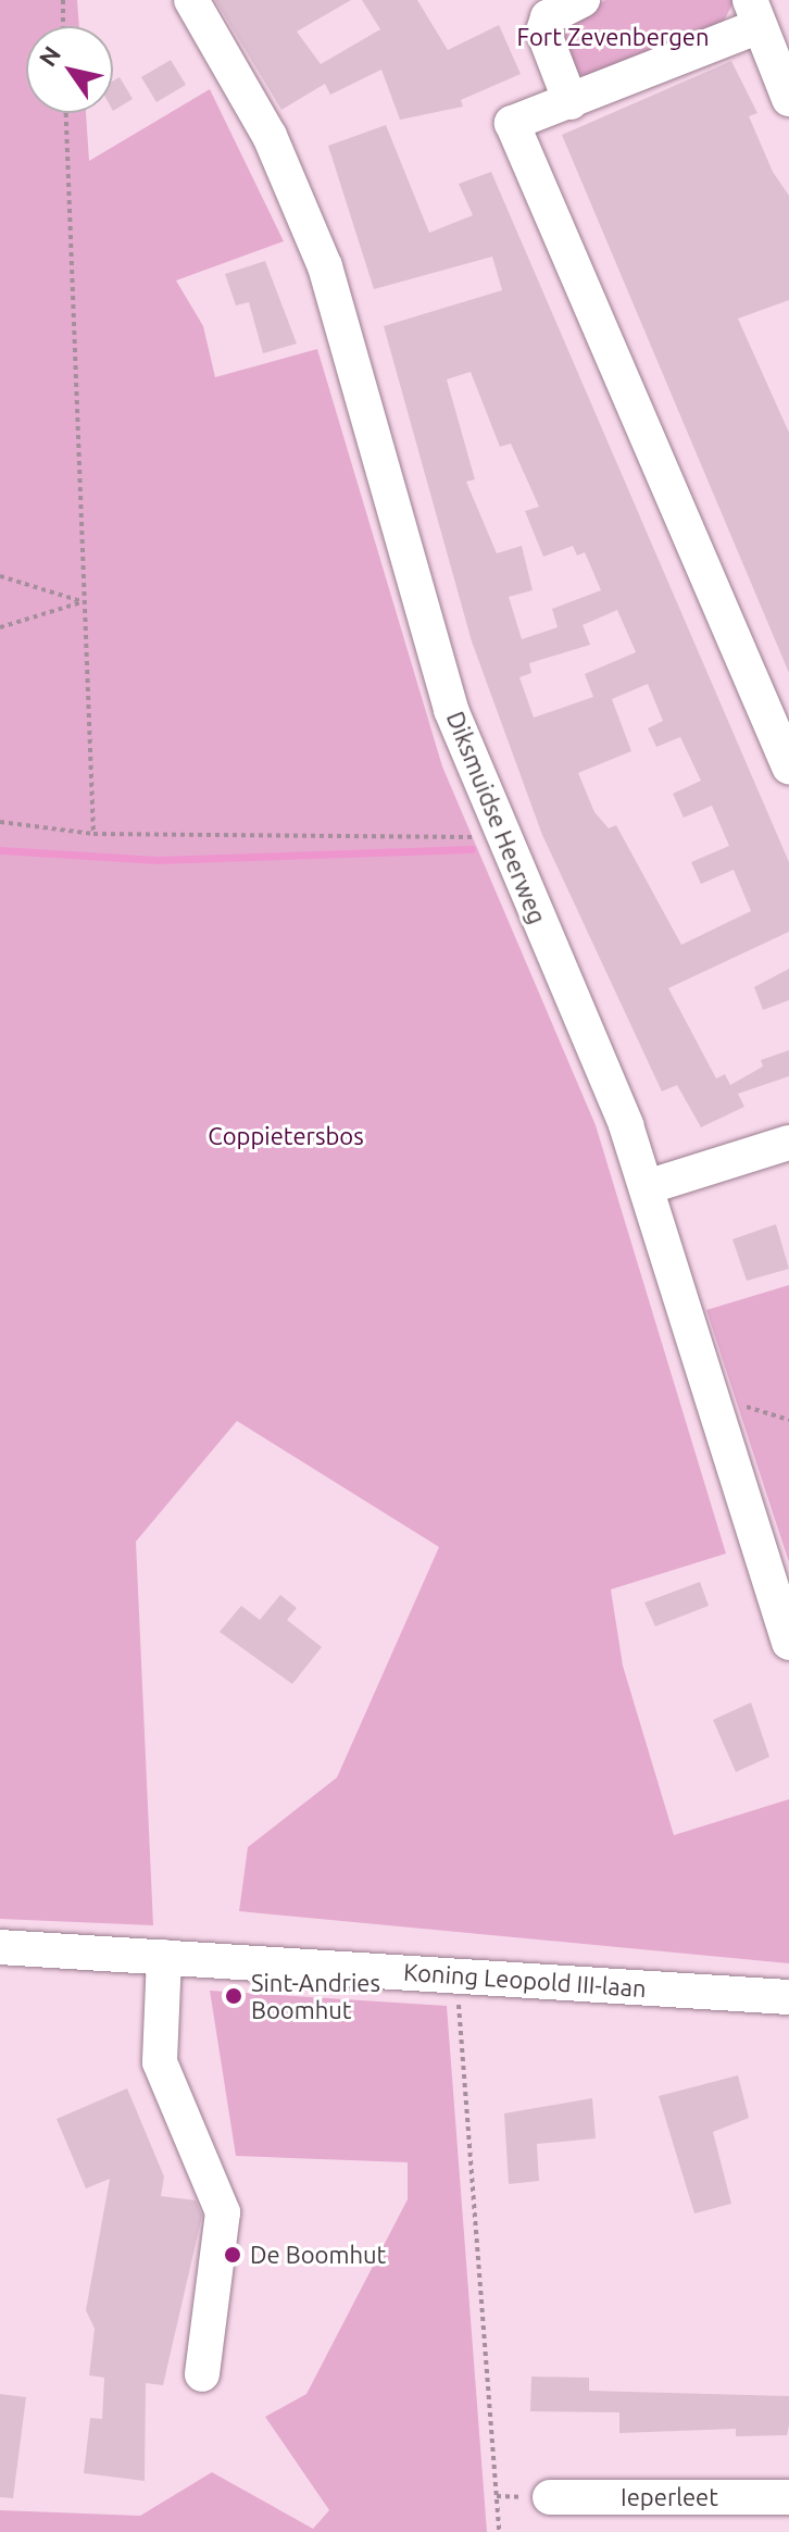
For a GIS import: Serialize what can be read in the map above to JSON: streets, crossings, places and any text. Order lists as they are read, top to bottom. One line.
{"streets":{"street":["Diksmuidse Heerweg","Koning Leopold III-laan","Ieperleet"]},"parks":["Fort Zevenbergen","Coppietersbos"],"places":["Sint-Andries Boomhut","De Boomhut"],"north":"top left"}
